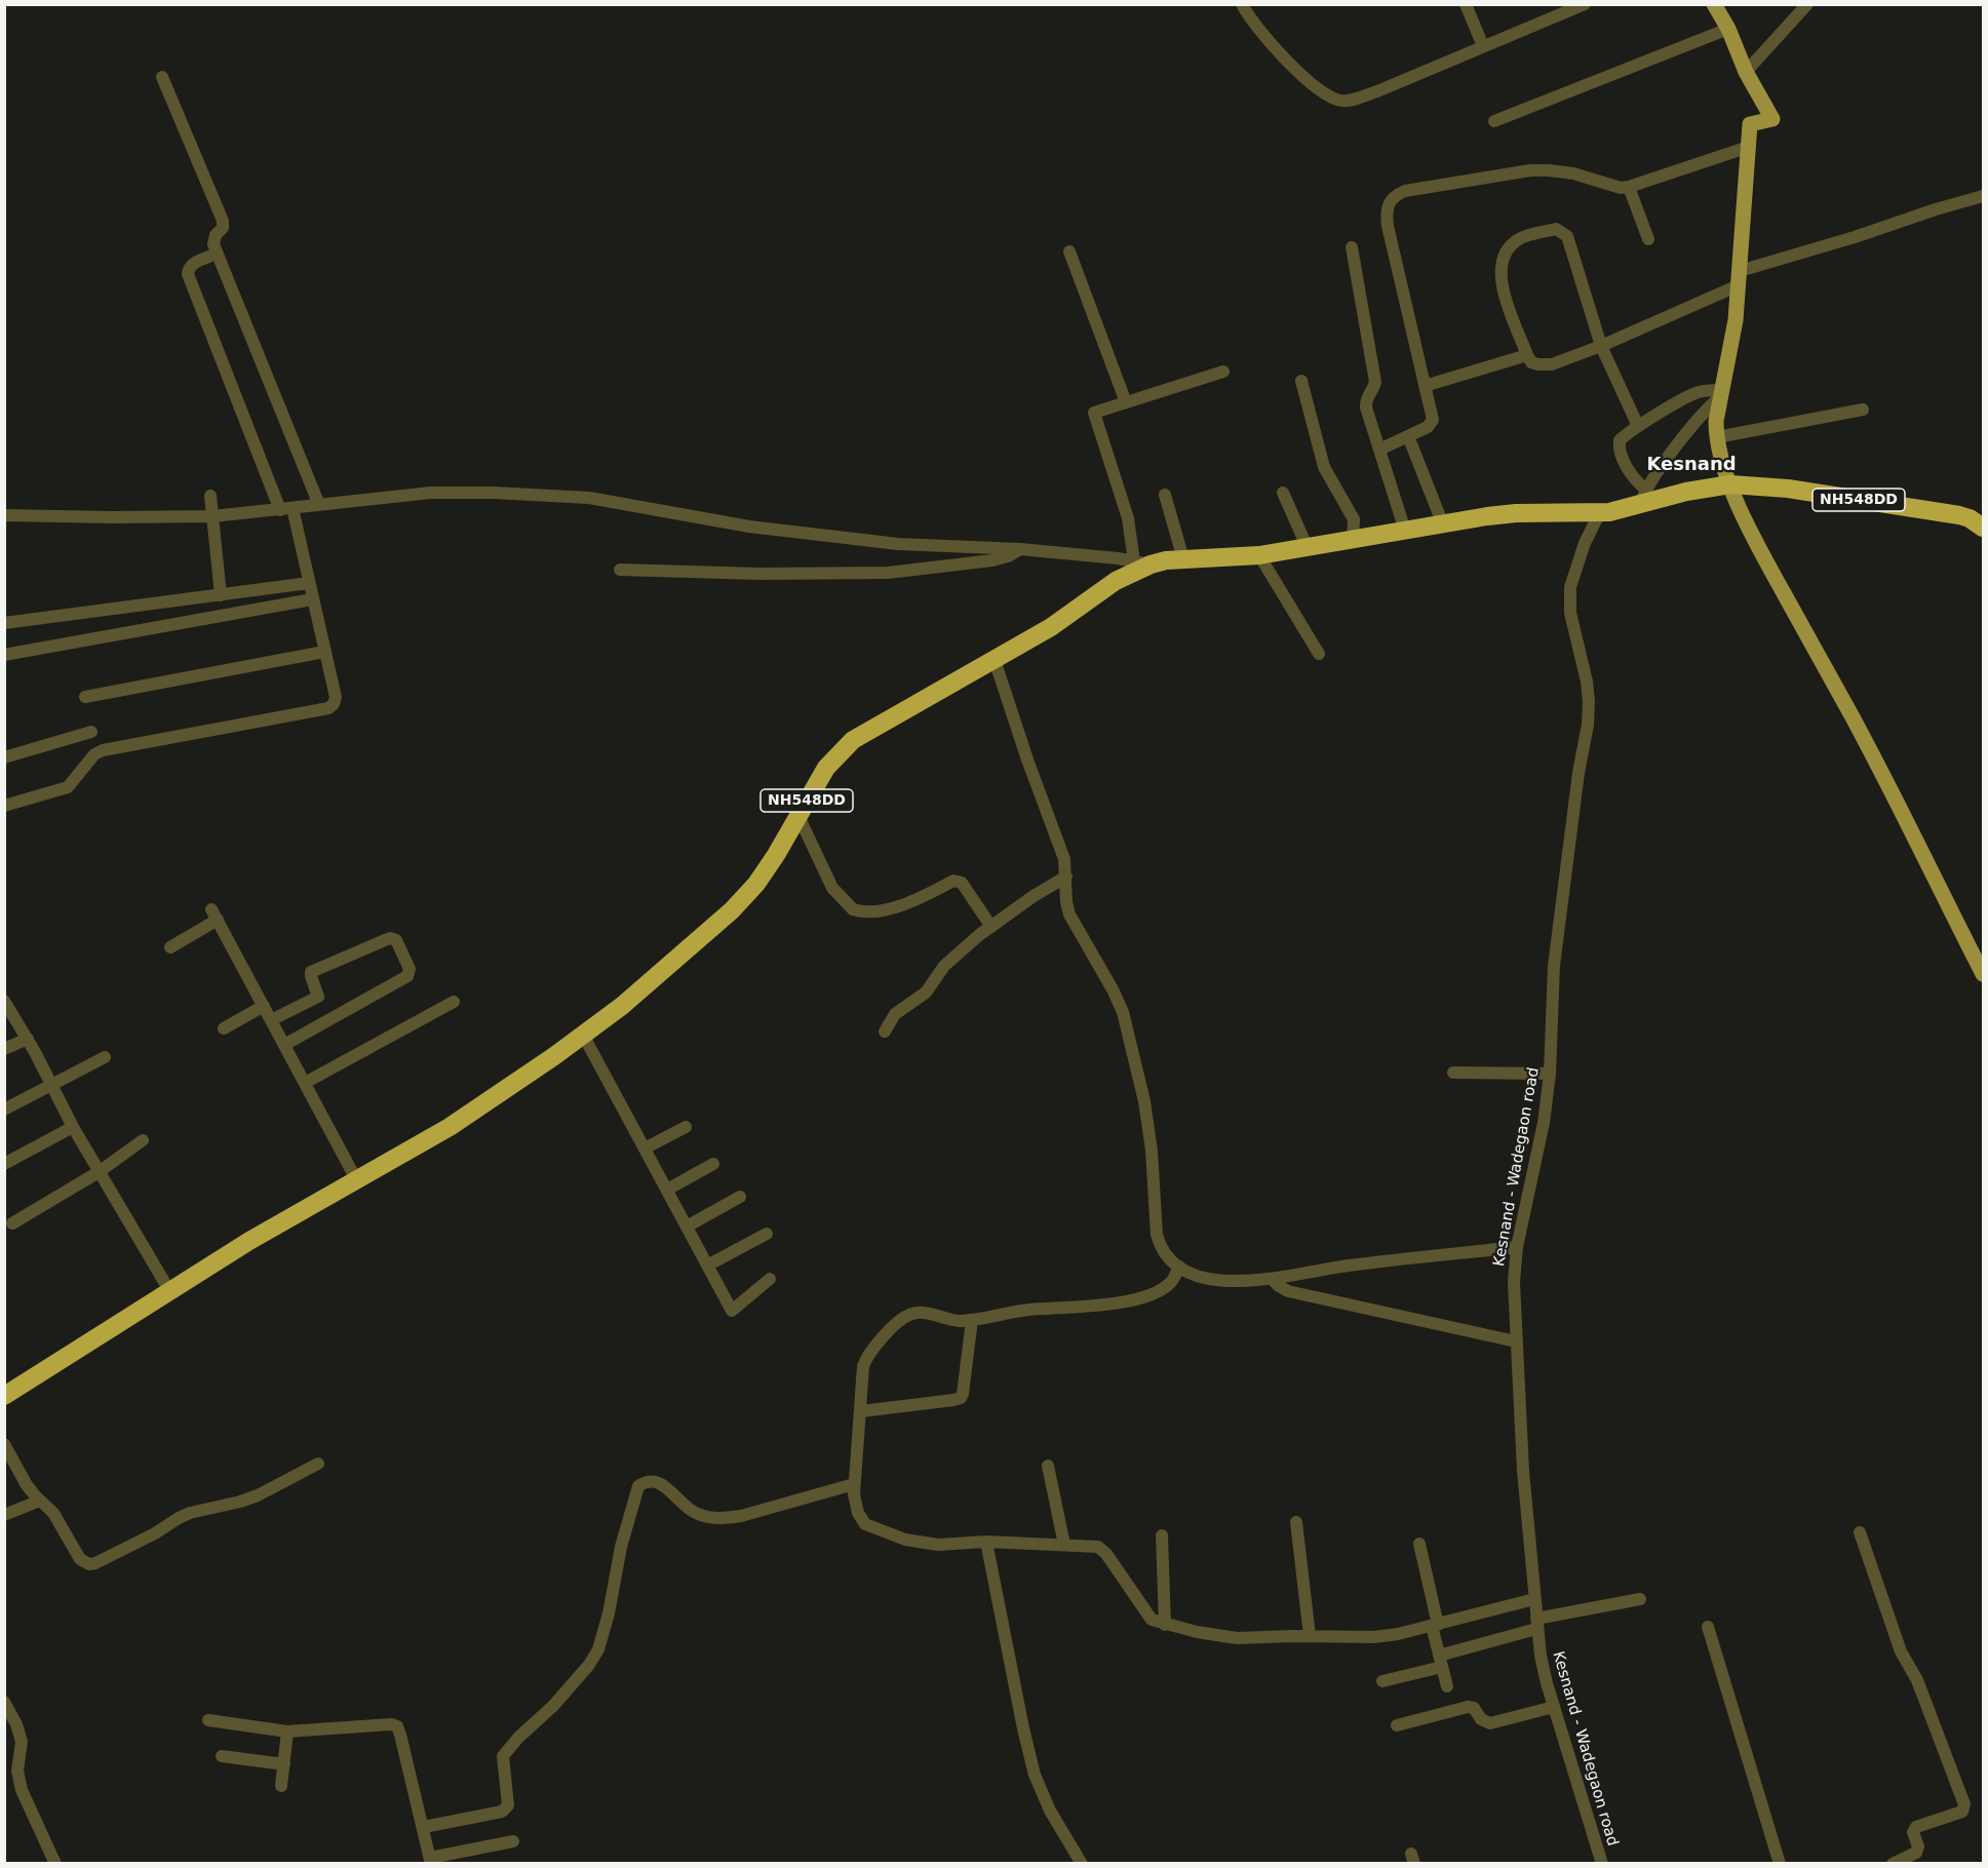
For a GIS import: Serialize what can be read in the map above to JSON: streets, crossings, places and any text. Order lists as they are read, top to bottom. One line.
{"streets":{"highway":["NH548DD"],"street":["Kesnand - Wadegaon road"]},"crossings":[["NH548DD","Kesnand - Wadegaon road"]],"districts":["Kesnand"]}
